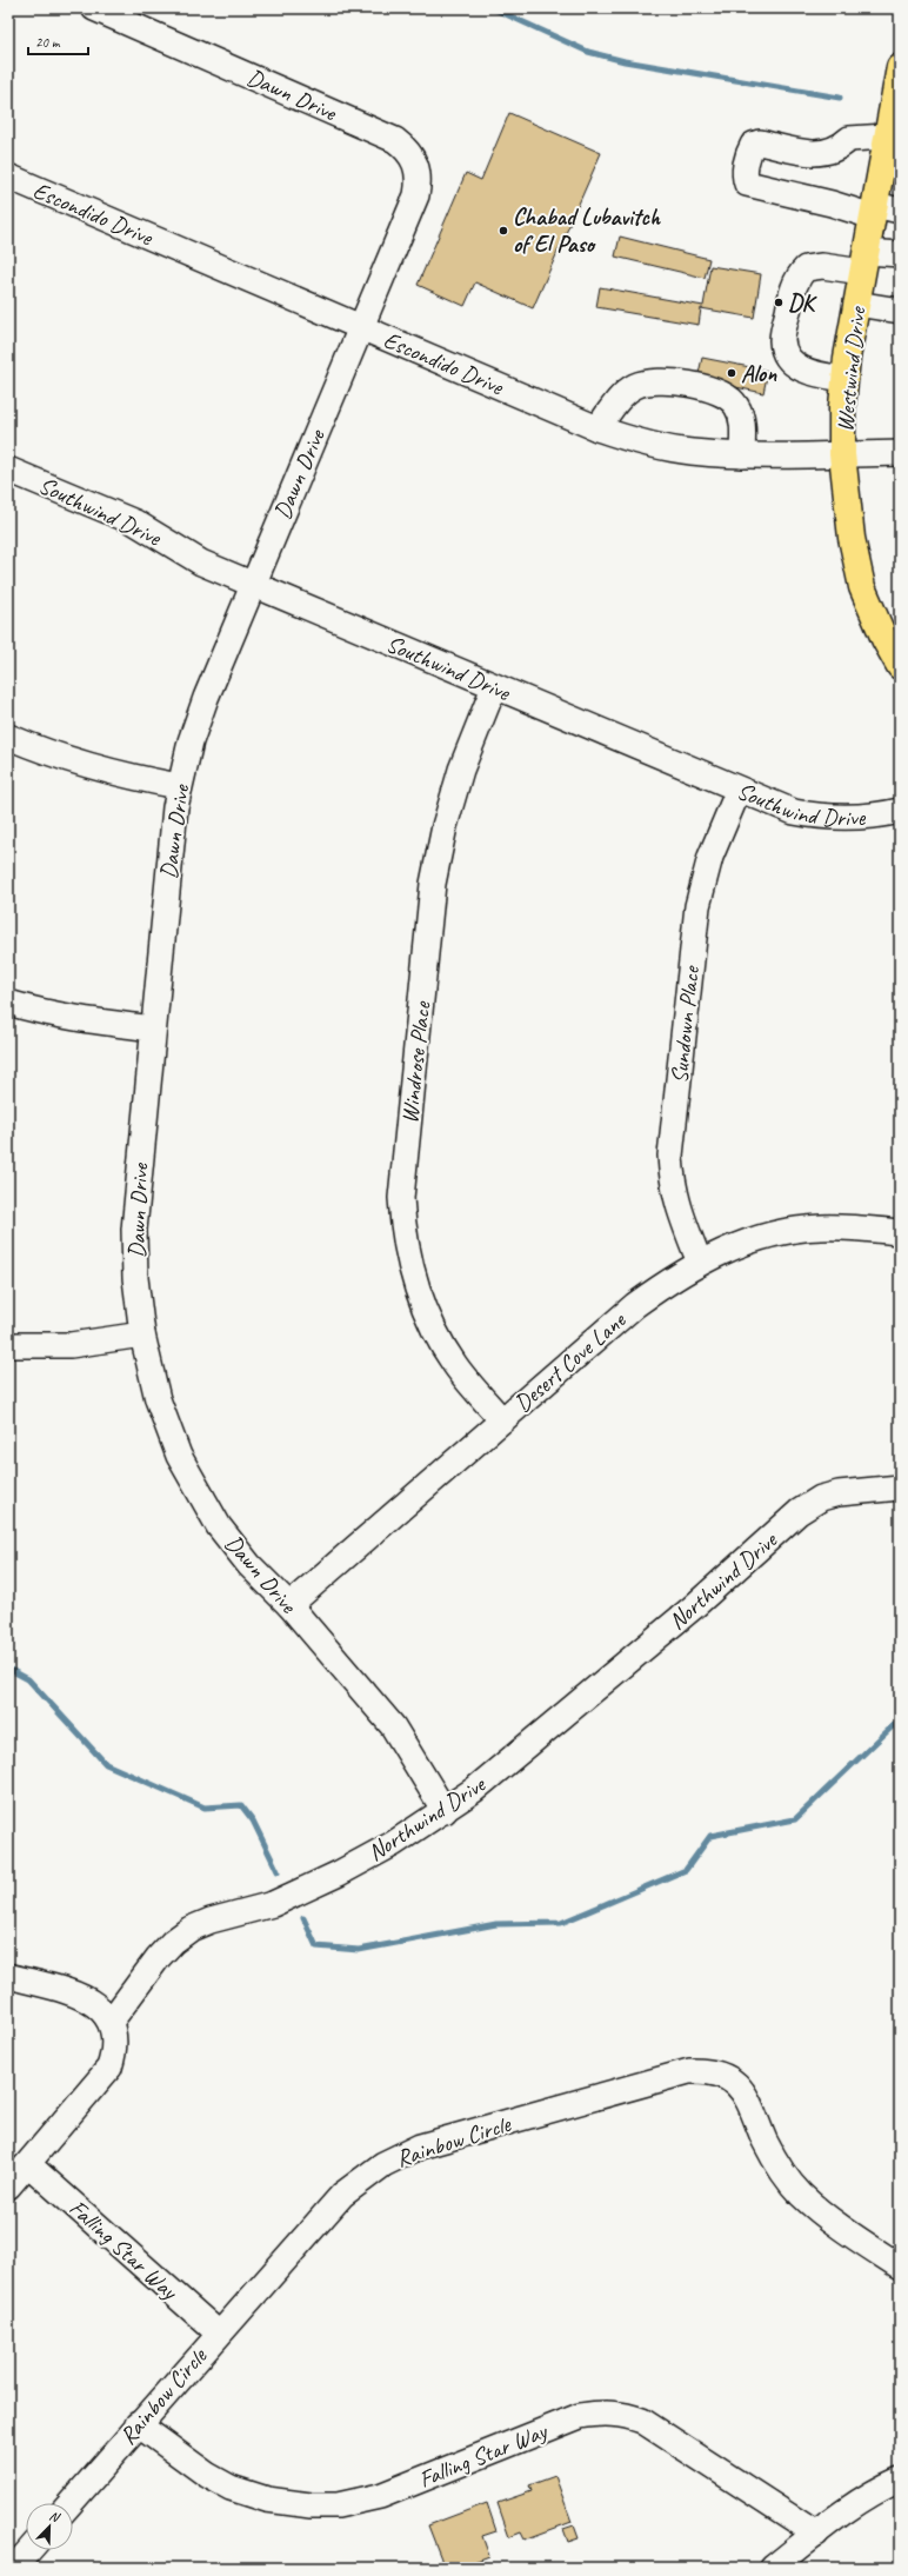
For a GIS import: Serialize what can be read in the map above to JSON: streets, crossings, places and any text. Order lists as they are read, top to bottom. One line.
{"streets":{"main road":["Westwind Drive"],"street":["Dawn Drive","Escondido Drive","Southwind Drive","Sundown Place","Windrose Place","Desert Cove Lane","Northwind Drive","Rainbow Circle","Falling Star Way"]},"crossings":[["Dawn Drive","Escondido Drive"],["Dawn Drive","Southwind Drive"],["Dawn Drive","Desert Cove Lane"],["Dawn Drive","Northwind Drive"],["Escondido Drive","Westwind Drive"],["Southwind Drive","Sundown Place"],["Southwind Drive","Windrose Place"],["Sundown Place","Desert Cove Lane"],["Windrose Place","Desert Cove Lane"],["Rainbow Circle","Falling Star Way"]],"places":["Chabad Lubavitch of El Paso","DK","Alon"],"scale_bar":"20 m","north":"top right"}
